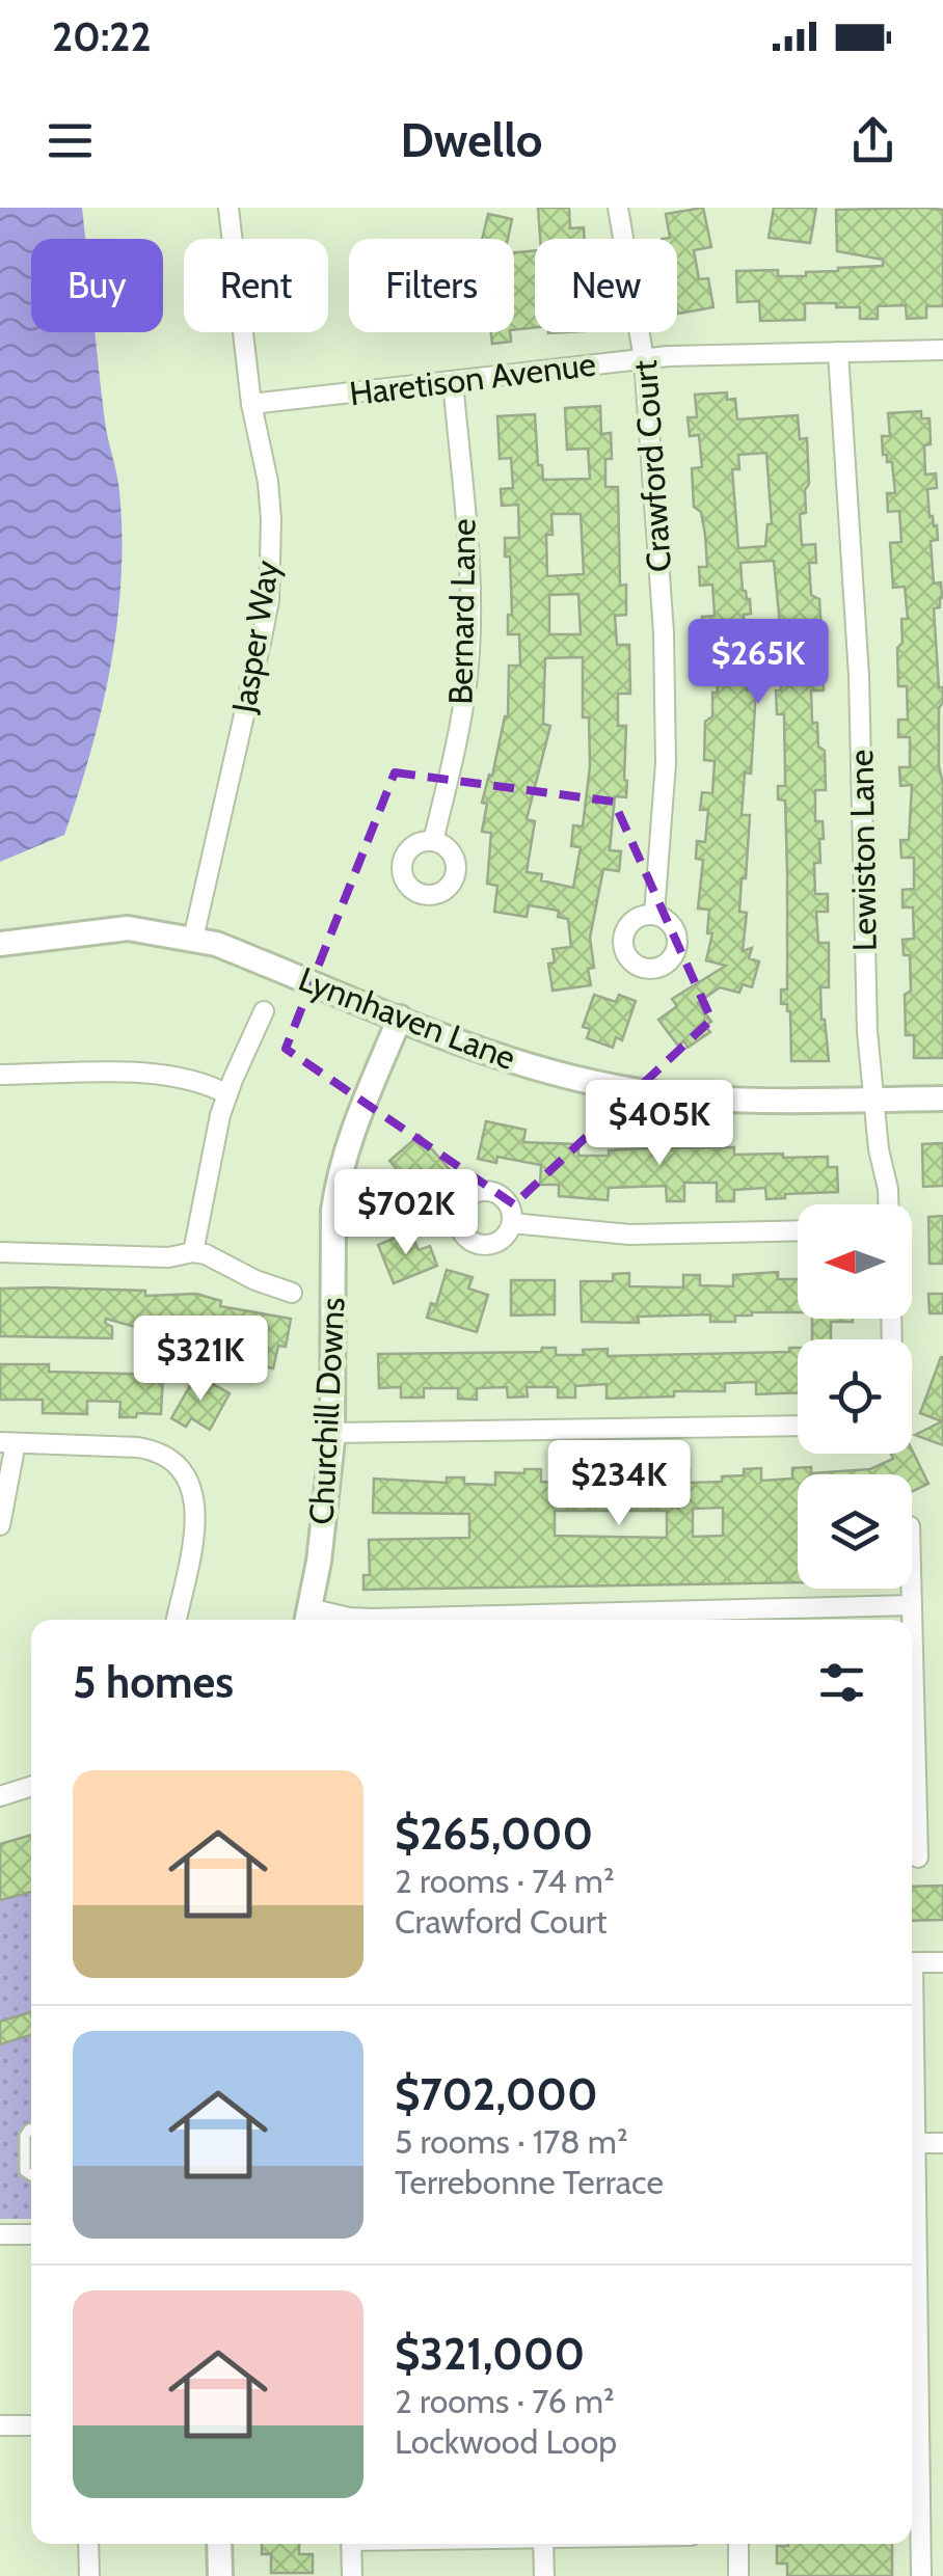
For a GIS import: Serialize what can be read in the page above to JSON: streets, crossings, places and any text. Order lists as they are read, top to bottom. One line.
{"streets":{"street":["Haretison Avenue","Crawford Court","Bernard Lane","Jasper Way","Lewiston Lane","Lynnhaven Lane","Churchill Downs"]},"crossings":[["Haretison Avenue","Crawford Court"],["Haretison Avenue","Bernard Lane"],["Haretison Avenue","Jasper Way"],["Haretison Avenue","Lewiston Lane"],["Jasper Way","Lynnhaven Lane"],["Lewiston Lane","Lynnhaven Lane"],["Lynnhaven Lane","Churchill Downs"]],"north":"left","page":{"status":"20:22","header":"Dwello","chip":["Buy","Rent","Filters","New"],"price":["$265K","$405K","$702K","$321K","$234K"],"heading":"5 homes","list":[{"name":"$265,000","note":"2 rooms · 74 m² · Crawford Court"},{"name":"$702,000","note":"5 rooms · 178 m² · Terrebonne Terrace"},{"name":"$321,000","note":"2 rooms · 76 m² · Lockwood Loop"}]}}
